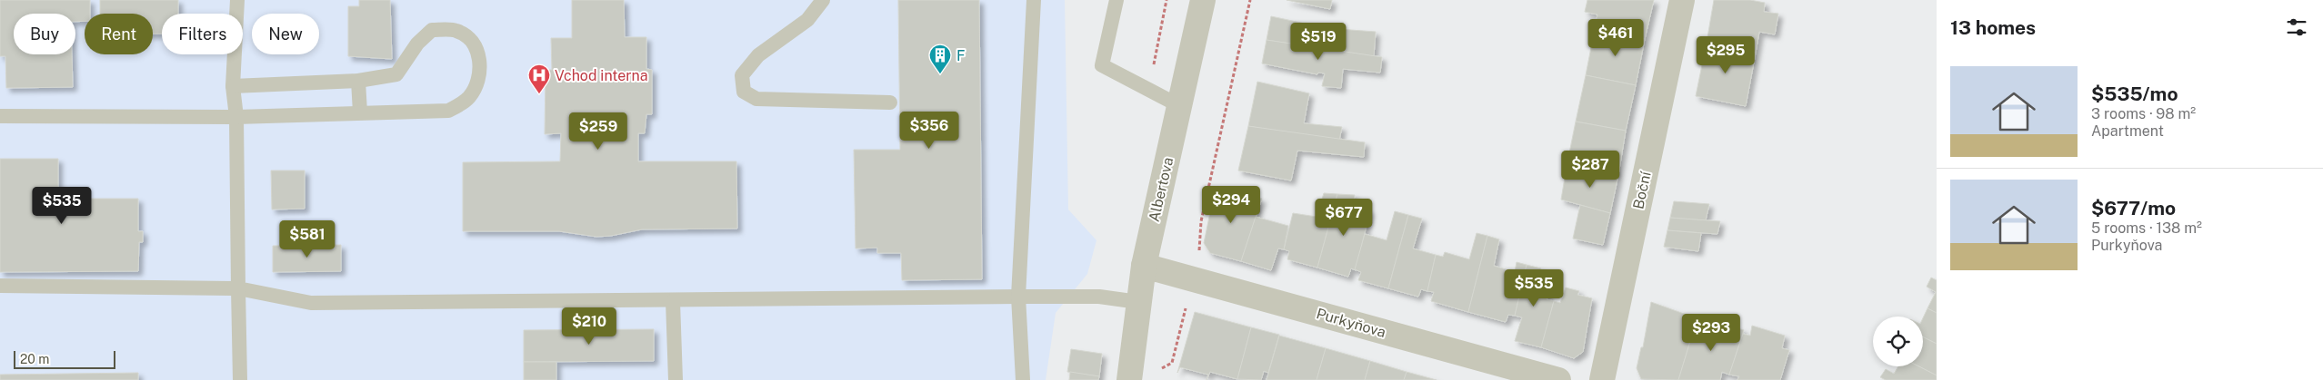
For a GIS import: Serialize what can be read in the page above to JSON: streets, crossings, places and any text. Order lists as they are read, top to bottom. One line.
{"streets":{"street":["Albertova","Boční","Purkyňova"]},"crossings":[["Albertova","Purkyňova"]],"places":{"building":["F"],"hospital":["Vchod interna"]},"scale_bar":"20 m","page":{"heading":"13 homes","chip":["Buy","Rent","Filters","New"],"price":["$461","$519","$295","$356","$259","$287","$294","$535","$677","$581","$535","$210","$293"],"list":[{"name":"$535/mo","note":"3 rooms · 98 m² · Apartment"},{"name":"$677/mo","note":"5 rooms · 138 m² · Purkyňova"}],"scale":"20 m"}}
